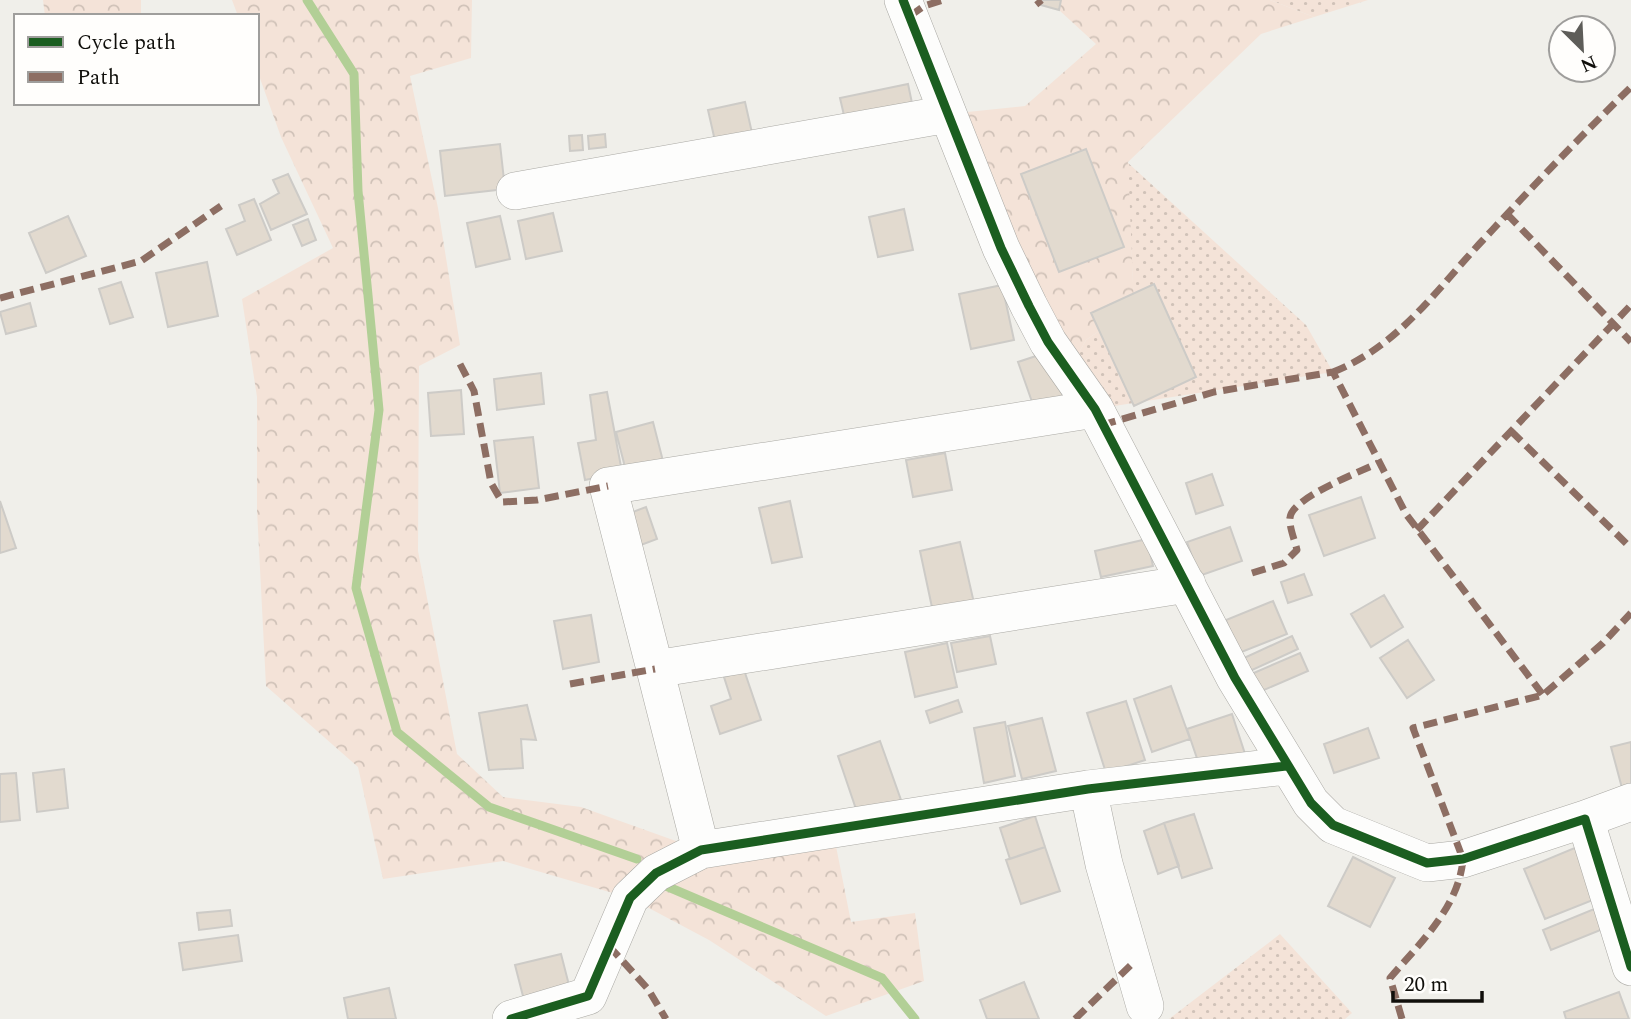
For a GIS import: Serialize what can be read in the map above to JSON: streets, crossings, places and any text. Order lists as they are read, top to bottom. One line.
{"legend":["Cycle path","Path"],"scale_bar":"20 m","north":"bottom right"}
